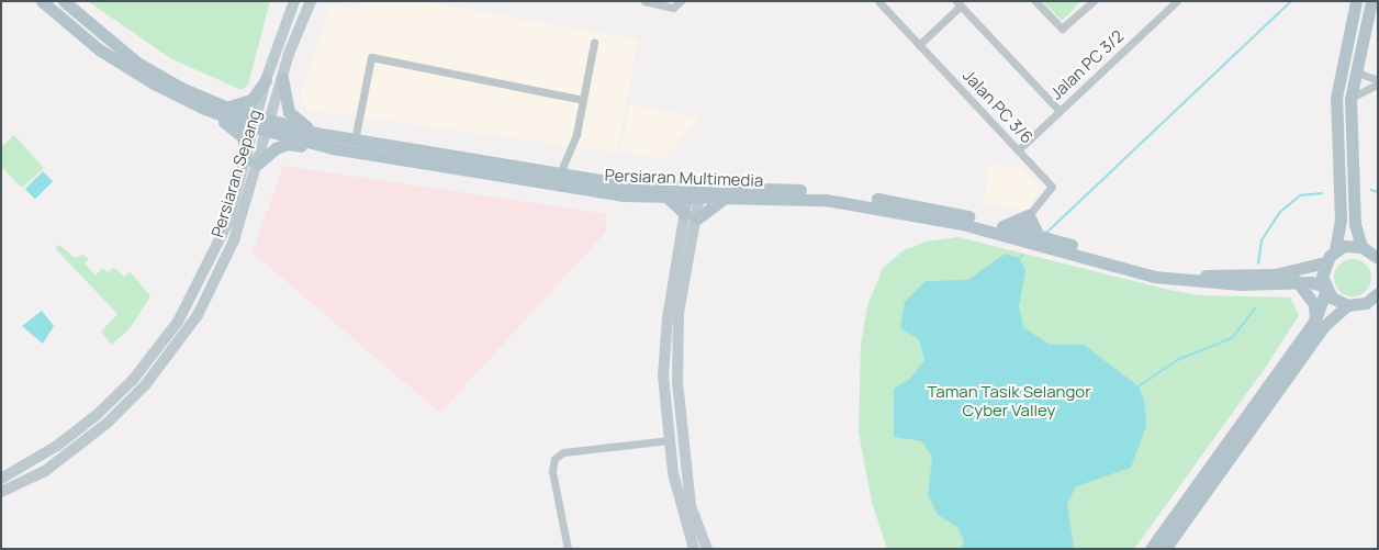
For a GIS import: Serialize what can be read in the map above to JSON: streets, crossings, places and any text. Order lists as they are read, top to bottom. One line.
{"streets":{"main road":["Persiaran Multimedia"],"street":["Jalan PC 3/2","Jalan PC 3/6","Persiaran Sepang"]},"crossings":[["Jalan PC 3/2","Jalan PC 3/6"],["Jalan PC 3/6","Persiaran Multimedia"],["Persiaran Sepang","Persiaran Multimedia"]],"parks":["Taman Tasik Selangor Cyber Valley"]}
